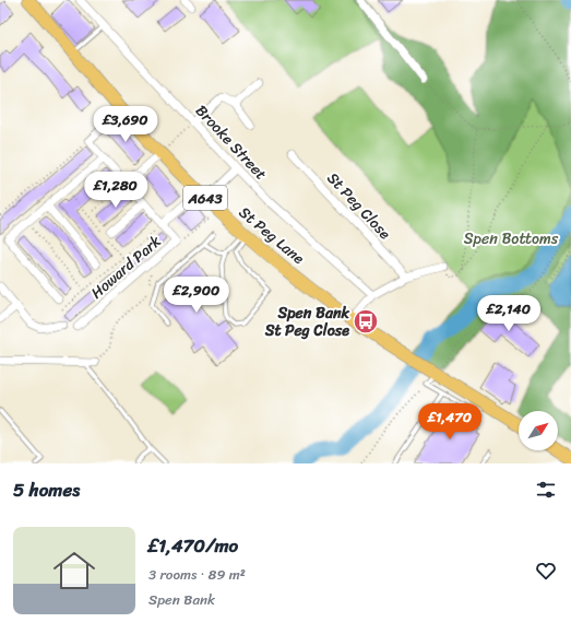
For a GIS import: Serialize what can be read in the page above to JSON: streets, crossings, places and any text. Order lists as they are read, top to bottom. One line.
{"streets":{"main road":["A643","St Peg Lane"],"street":["Brooke Street","St Peg Close","Howard Park"]},"crossings":[["Brooke Street","Howard Park"],["A643","St Peg Lane"],["St Peg Lane","Howard Park"]],"parks":["Spen Bottoms"],"places":{"bus stop":["Spen Bank St Peg Close"]},"north":"top right","page":{"price":["£3,690","£1,280","£2,900","£2,140","£1,470"],"heading":"5 homes","list":[{"name":"£1,470/mo","note":"3 rooms · 89 m² · Spen Bank"}]}}
